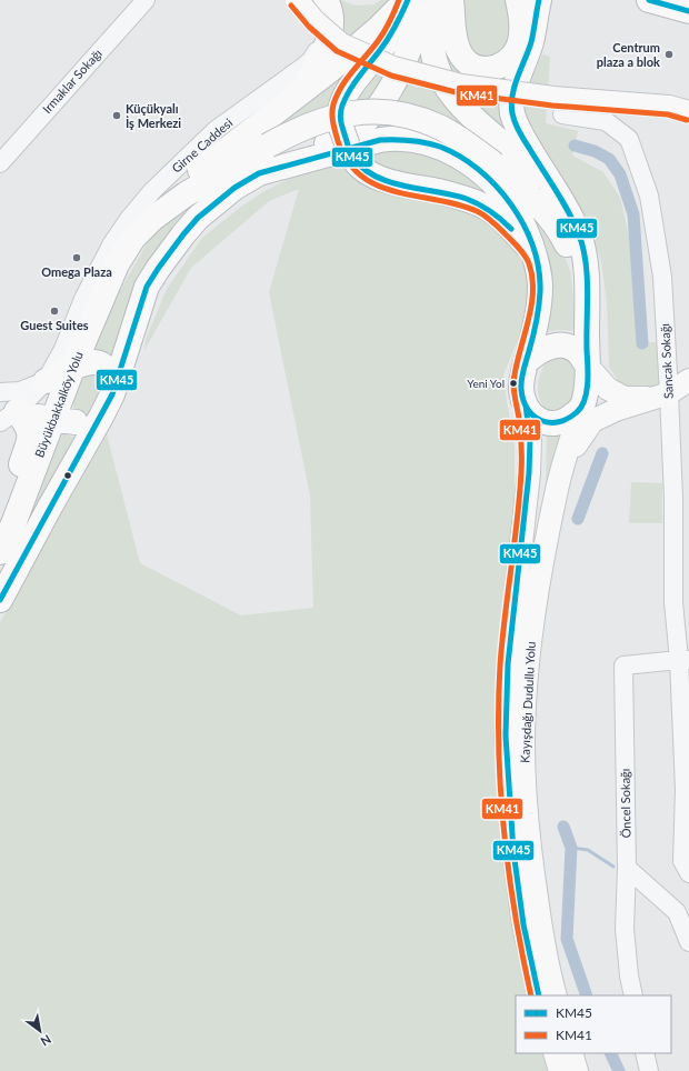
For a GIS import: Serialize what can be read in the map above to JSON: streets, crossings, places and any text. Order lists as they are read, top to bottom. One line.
{"streets":{"highway":["Büyükbakkalköy Yolu"],"main road":["Kayışdağı Dudullu Yolu"],"street":["Irmaklar Sokağı","Girne Caddesi","Sancak Sokağı","Öncel Sokağı"]},"crossings":[["Sancak Sokağı","Öncel Sokağı"]],"places":["Centrum plaza a blok","Küçükyalı İş Merkezi","Omega Plaza","Guest Suites","Yeni Yol"],"lines":["transit line KM45","transit line KM41"],"legend":["KM45","KM41"],"north":"bottom right"}
